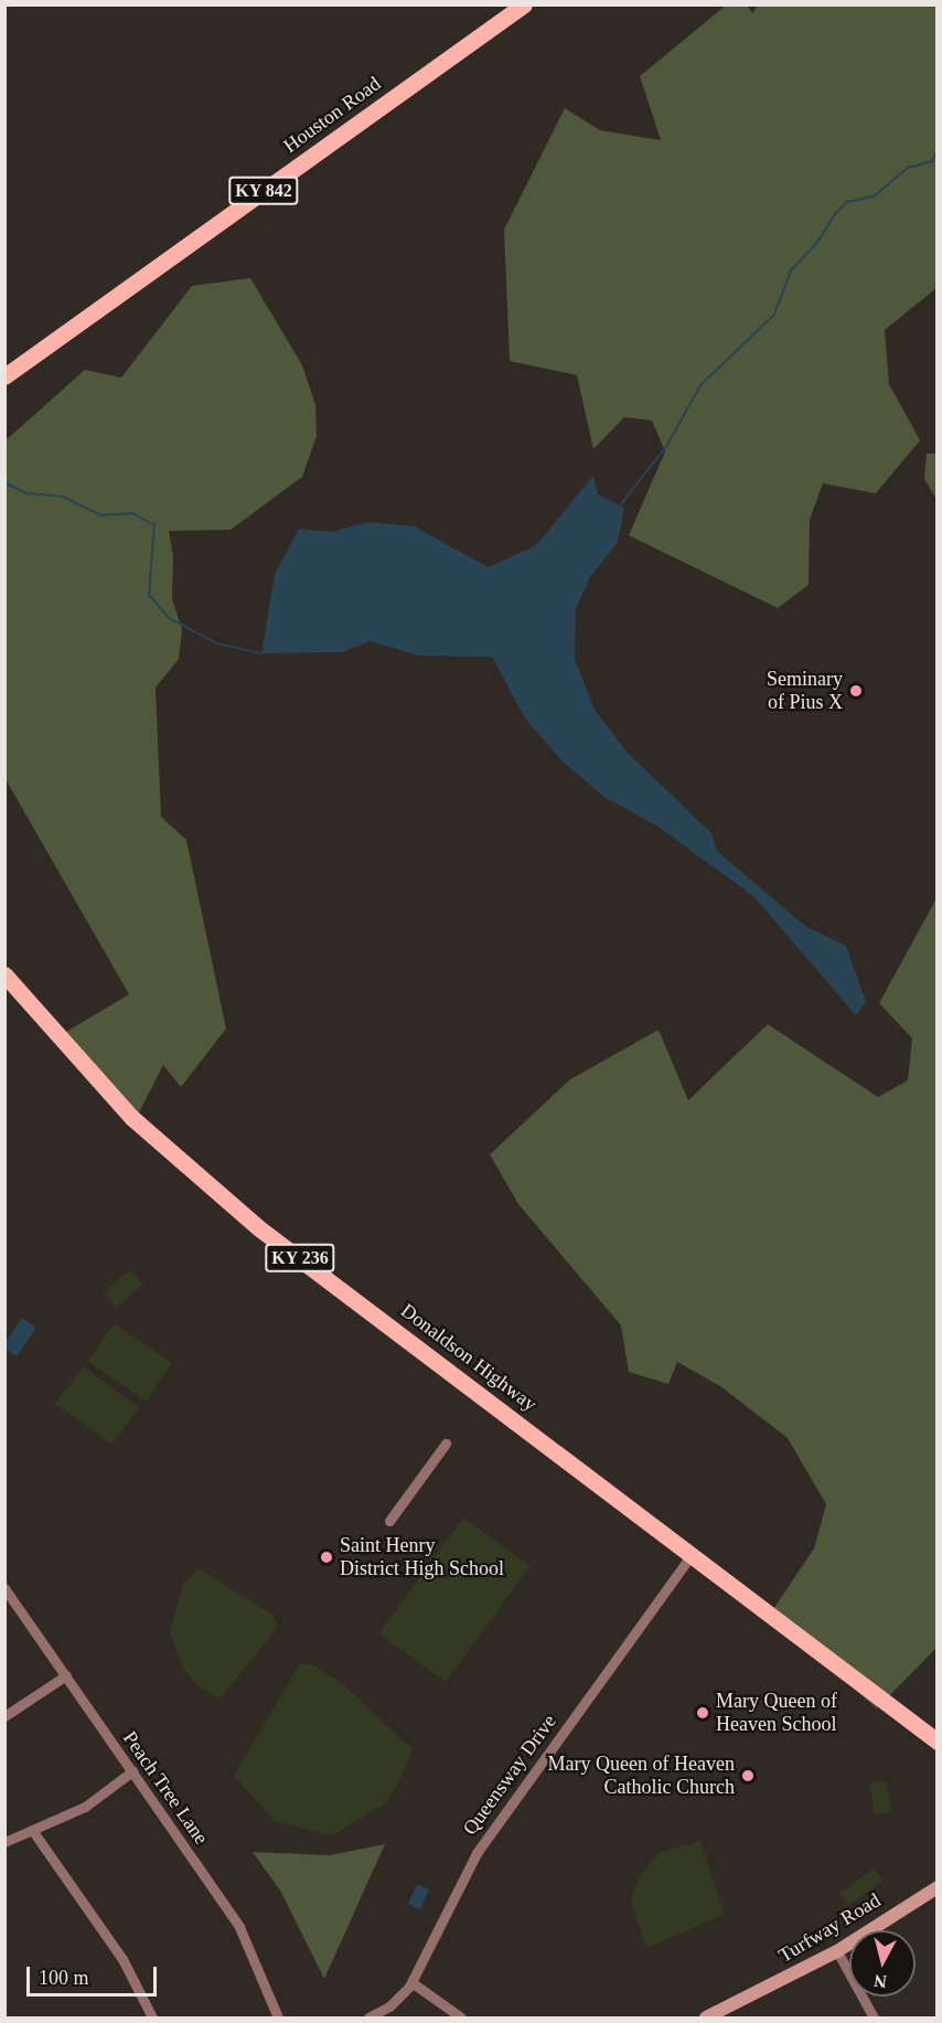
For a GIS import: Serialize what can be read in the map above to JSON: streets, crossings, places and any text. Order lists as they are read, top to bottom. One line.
{"streets":{"main road":["Houston Road","KY 842","KY 236","Donaldson Highway","Turfway Road"],"street":["Queensway Drive","Peach Tree Lane"]},"crossings":[["Donaldson Highway","Queensway Drive"]],"places":["Seminary of Pius X","Saint Henry District High School","Mary Queen of Heaven School","Mary Queen of Heaven Catholic Church"],"scale_bar":"100 m","north":"bottom"}
